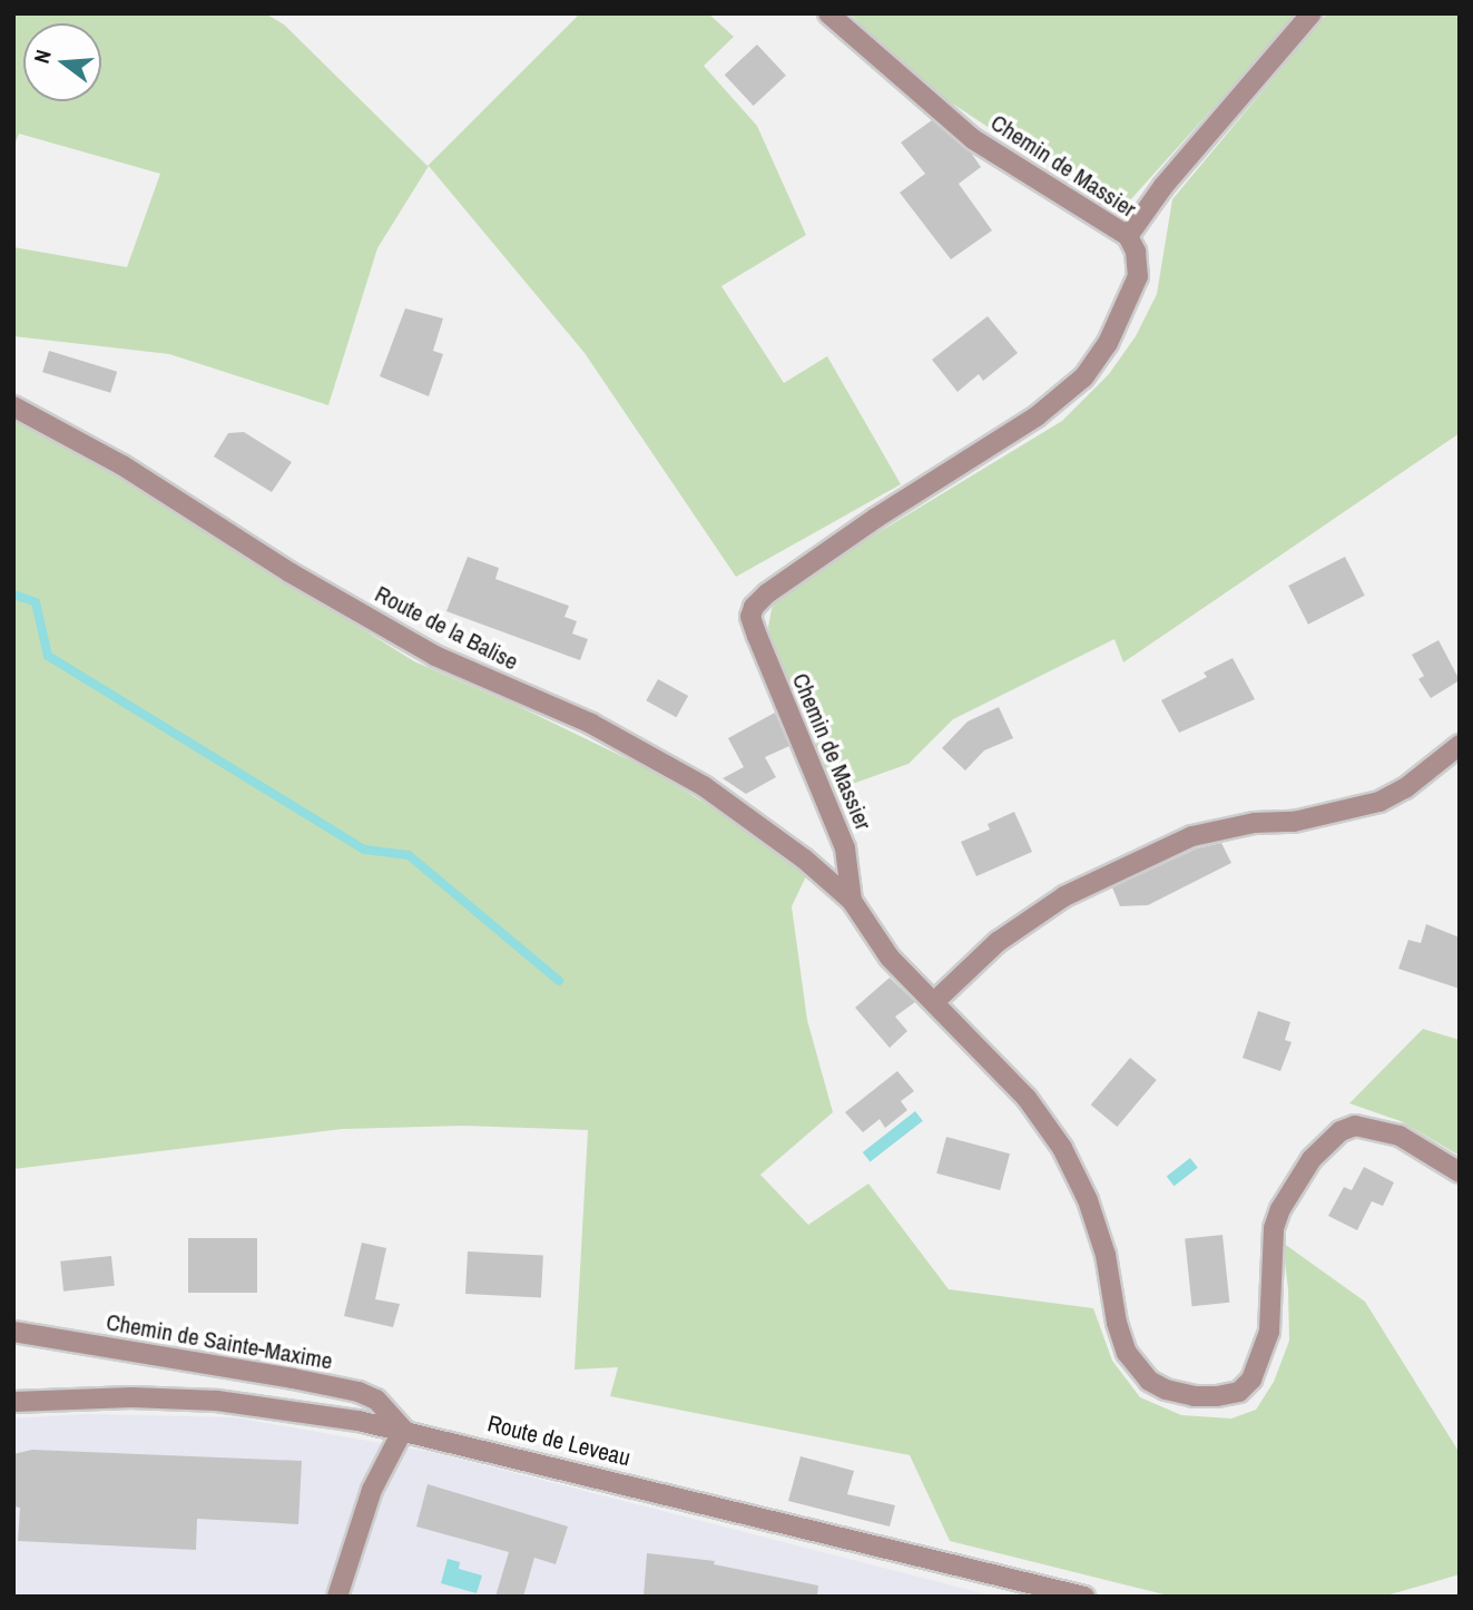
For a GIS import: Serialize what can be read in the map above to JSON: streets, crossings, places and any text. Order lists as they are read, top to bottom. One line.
{"streets":{"street":["Chemin de Massier","Route de la Balise","Chemin de Sainte-Maxime","Route de Leveau"]},"crossings":[["Chemin de Massier","Route de la Balise"],["Chemin de Sainte-Maxime","Route de Leveau"]],"north":"left"}
